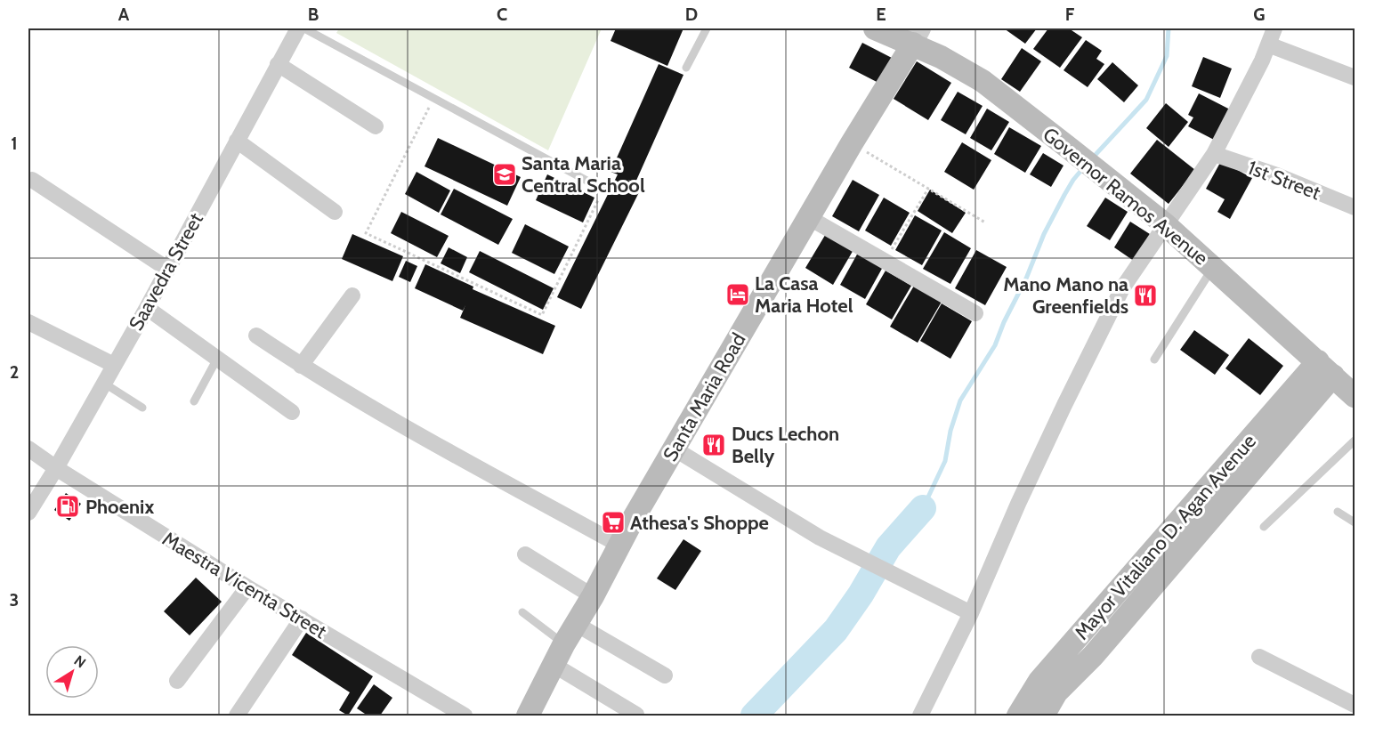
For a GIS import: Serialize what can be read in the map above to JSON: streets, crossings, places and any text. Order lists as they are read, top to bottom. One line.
{"streets":{"main road":["Governor Ramos Avenue","Santa Maria Road","Mayor Vitaliano D. Agan Avenue"],"street":["1st Street","Saavedra Street","Maestra Vicenta Street"]},"crossings":[["Governor Ramos Avenue","Santa Maria Road"],["Governor Ramos Avenue","Mayor Vitaliano D. Agan Avenue"],["Saavedra Street","Maestra Vicenta Street"]],"places":{"school or university":["Santa Maria Central School"],"hotel":["La Casa Maria Hotel"],"restaurant":["Mano Mano na Greenfields","Ducs Lechon Belly"],"fuel station":["Phoenix"],"supermarket":["Athesa's Shoppe"]},"north":"top right","grid":{"columns":["A","B","C","D","E","F","G"],"rows":["1","2","3"]}}
